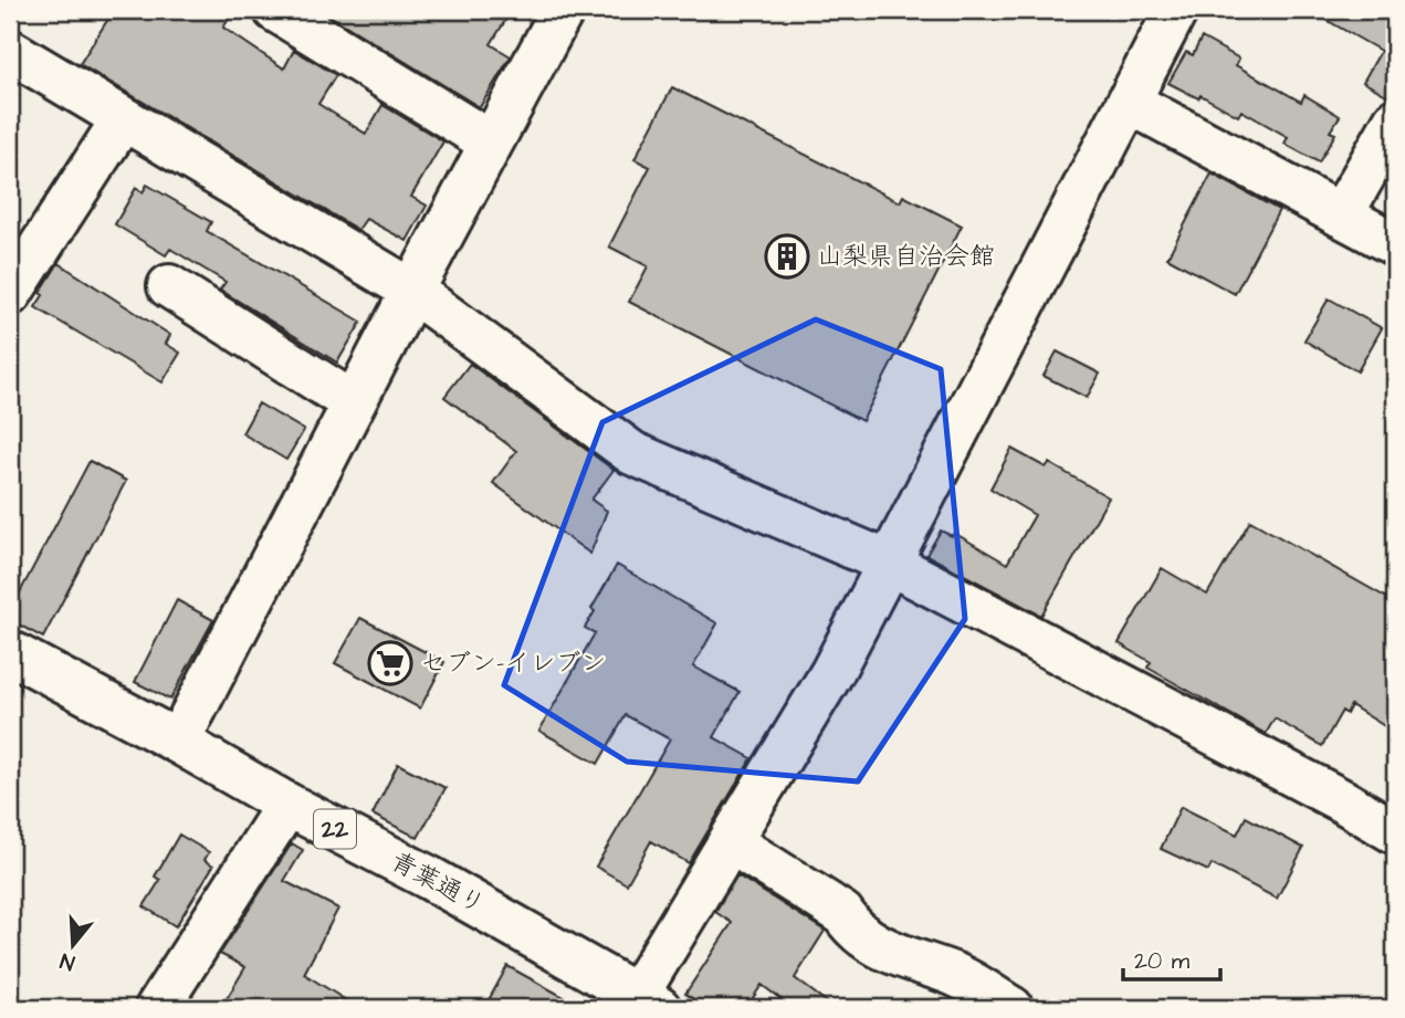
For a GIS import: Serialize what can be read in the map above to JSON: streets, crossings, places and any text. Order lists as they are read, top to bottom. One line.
{"streets":{"street":["22","青葉通り"]},"places":{"building":["山梨県自治会館"],"supermarket":["セブン-イレブン"]},"scale_bar":"20 m","north":"bottom"}
